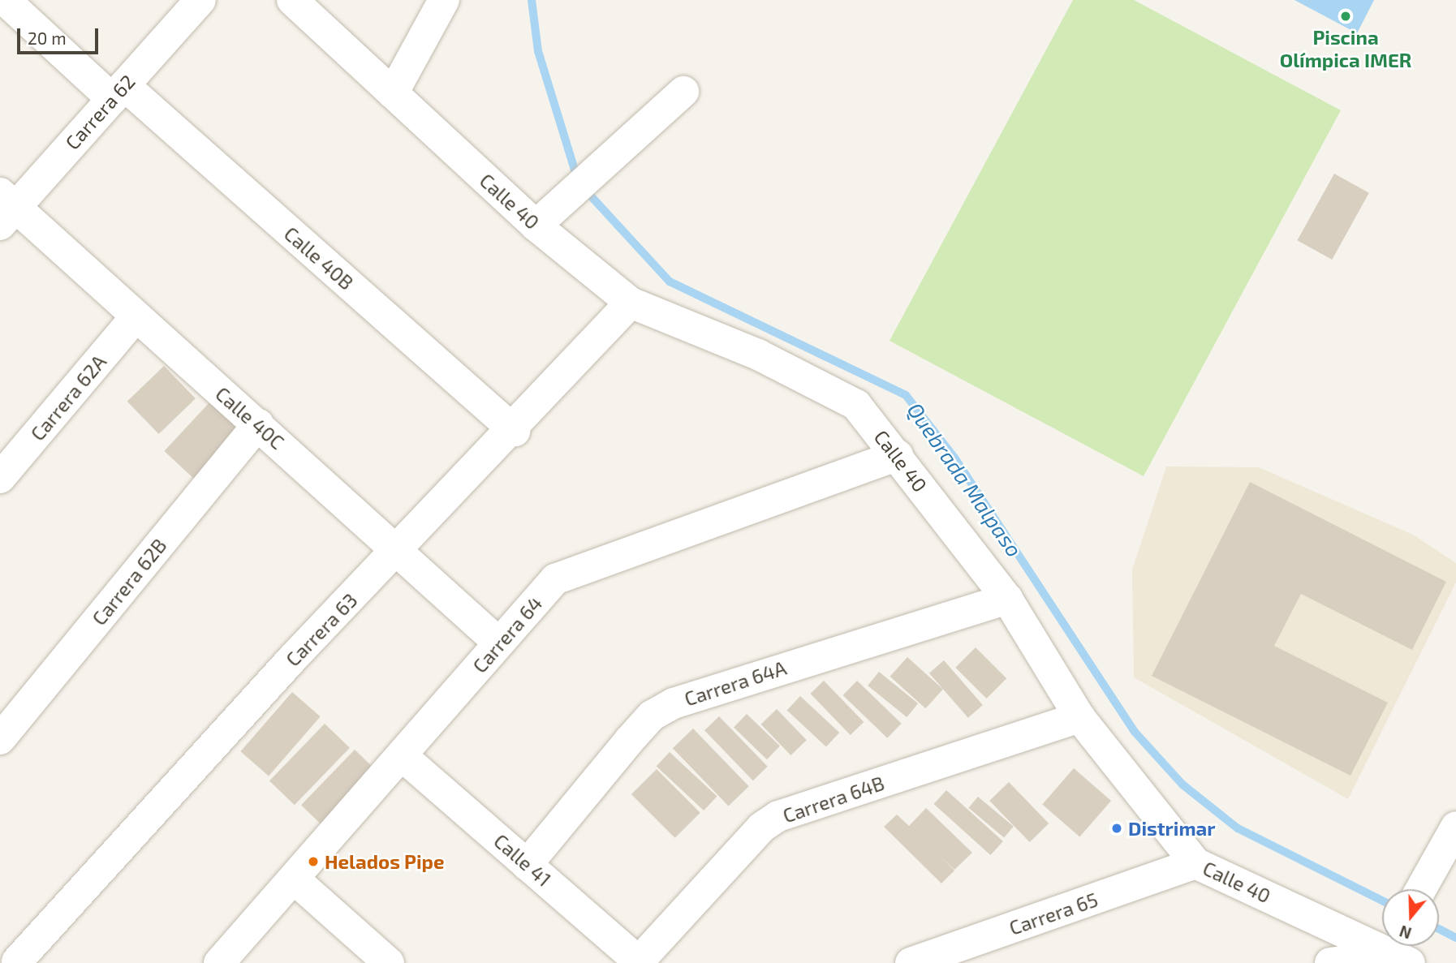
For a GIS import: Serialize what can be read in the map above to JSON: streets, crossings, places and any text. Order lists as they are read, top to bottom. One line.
{"streets":{"street":["Carrera 62","Calle 40","Calle 40B","Carrera 62A","Calle 40C","Carrera 62B","Carrera 63","Carrera 64","Carrera 64A","Carrera 64B","Calle 41","Carrera 65"]},"crossings":[["Carrera 62","Calle 40B"],["Carrera 62","Calle 40C"],["Calle 40","Carrera 63"],["Calle 40","Carrera 64"],["Calle 40","Carrera 64A"],["Calle 40","Carrera 64B"],["Calle 40","Carrera 65"],["Calle 40B","Carrera 63"],["Carrera 62A","Calle 40C"],["Calle 40C","Carrera 62B"],["Calle 40C","Carrera 63"],["Calle 40C","Carrera 64"],["Carrera 64","Calle 41"],["Carrera 64A","Calle 41"],["Carrera 64B","Calle 41"]],"water":["Quebrada Malpaso"],"places":["Piscina Olímpica IMER","Distrimar","Helados Pipe"],"scale_bar":"20 m","north":"bottom"}
